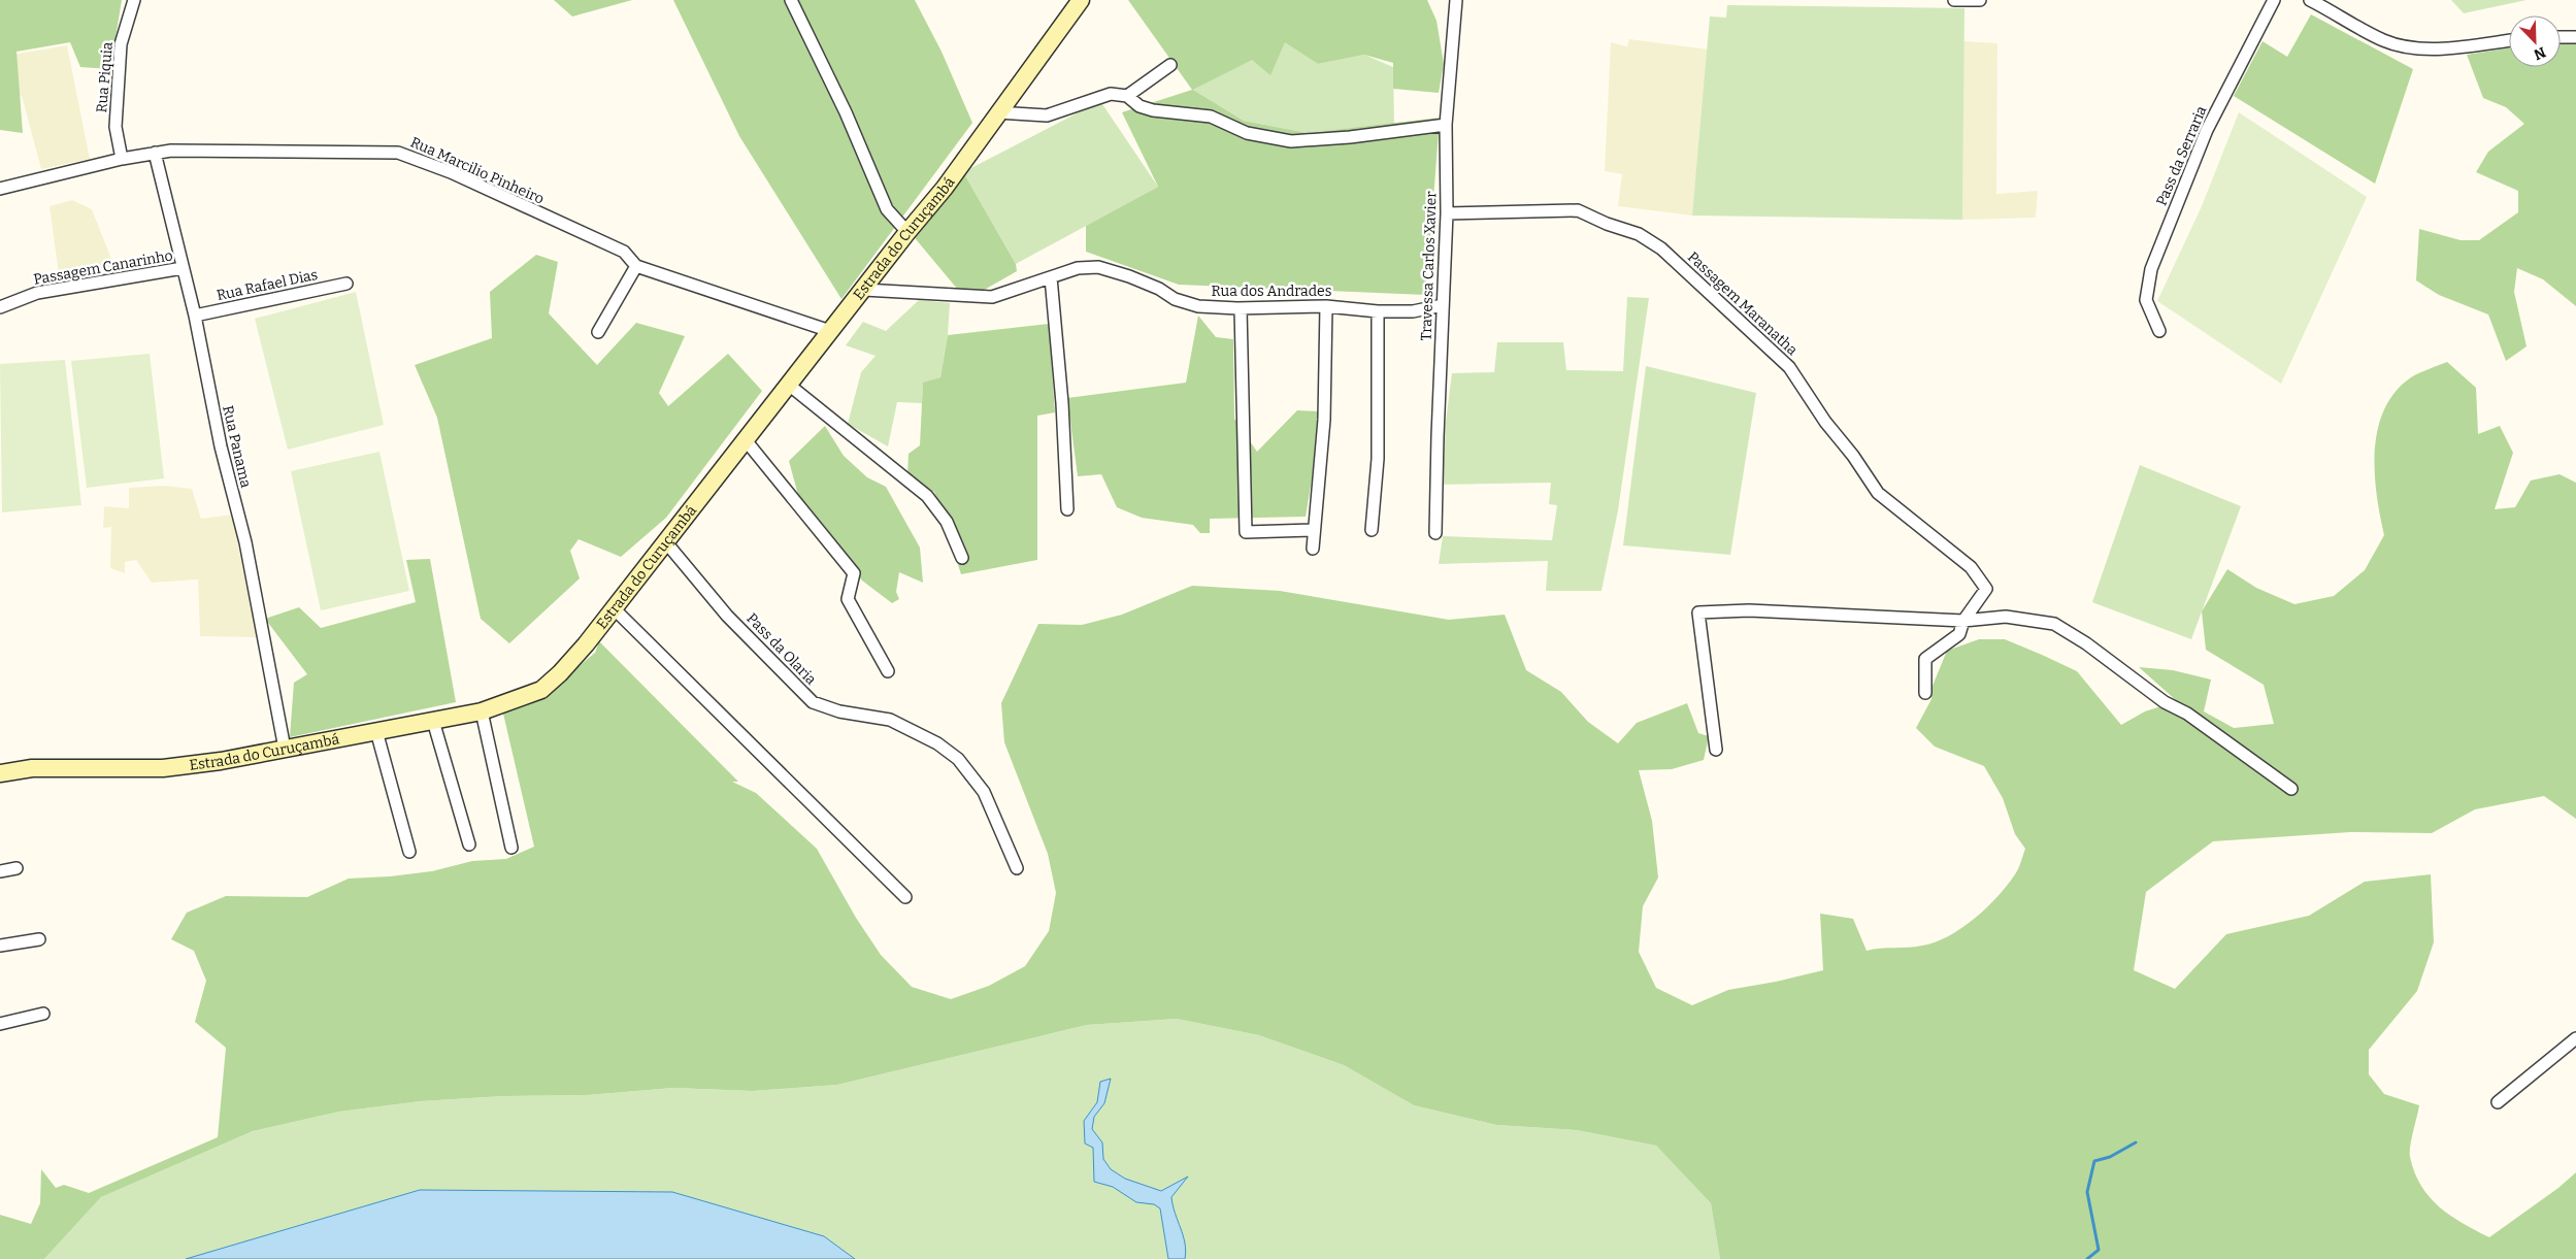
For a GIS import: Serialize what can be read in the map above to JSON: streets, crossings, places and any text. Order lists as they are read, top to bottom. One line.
{"streets":{"street":["Rua Piquia","Pass da Serraria","Rua Marcilio Pinheiro","Estrada do Curuçambá","Travessa Carlos Xavier","Passagem Canarinho","Rua Rafael Dias","Rua dos Andrades","Passagem Maranatha","Rua Panama","Pass da Olaria"]},"crossings":[["Rua Piquia","Rua Marcilio Pinheiro"],["Rua Marcilio Pinheiro","Estrada do Curuçambá"],["Rua Marcilio Pinheiro","Rua Panama"],["Estrada do Curuçambá","Rua dos Andrades"],["Estrada do Curuçambá","Rua Panama"],["Estrada do Curuçambá","Pass da Olaria"],["Travessa Carlos Xavier","Rua dos Andrades"],["Travessa Carlos Xavier","Passagem Maranatha"],["Passagem Canarinho","Rua Panama"],["Rua Rafael Dias","Rua Panama"]],"north":"bottom right"}
